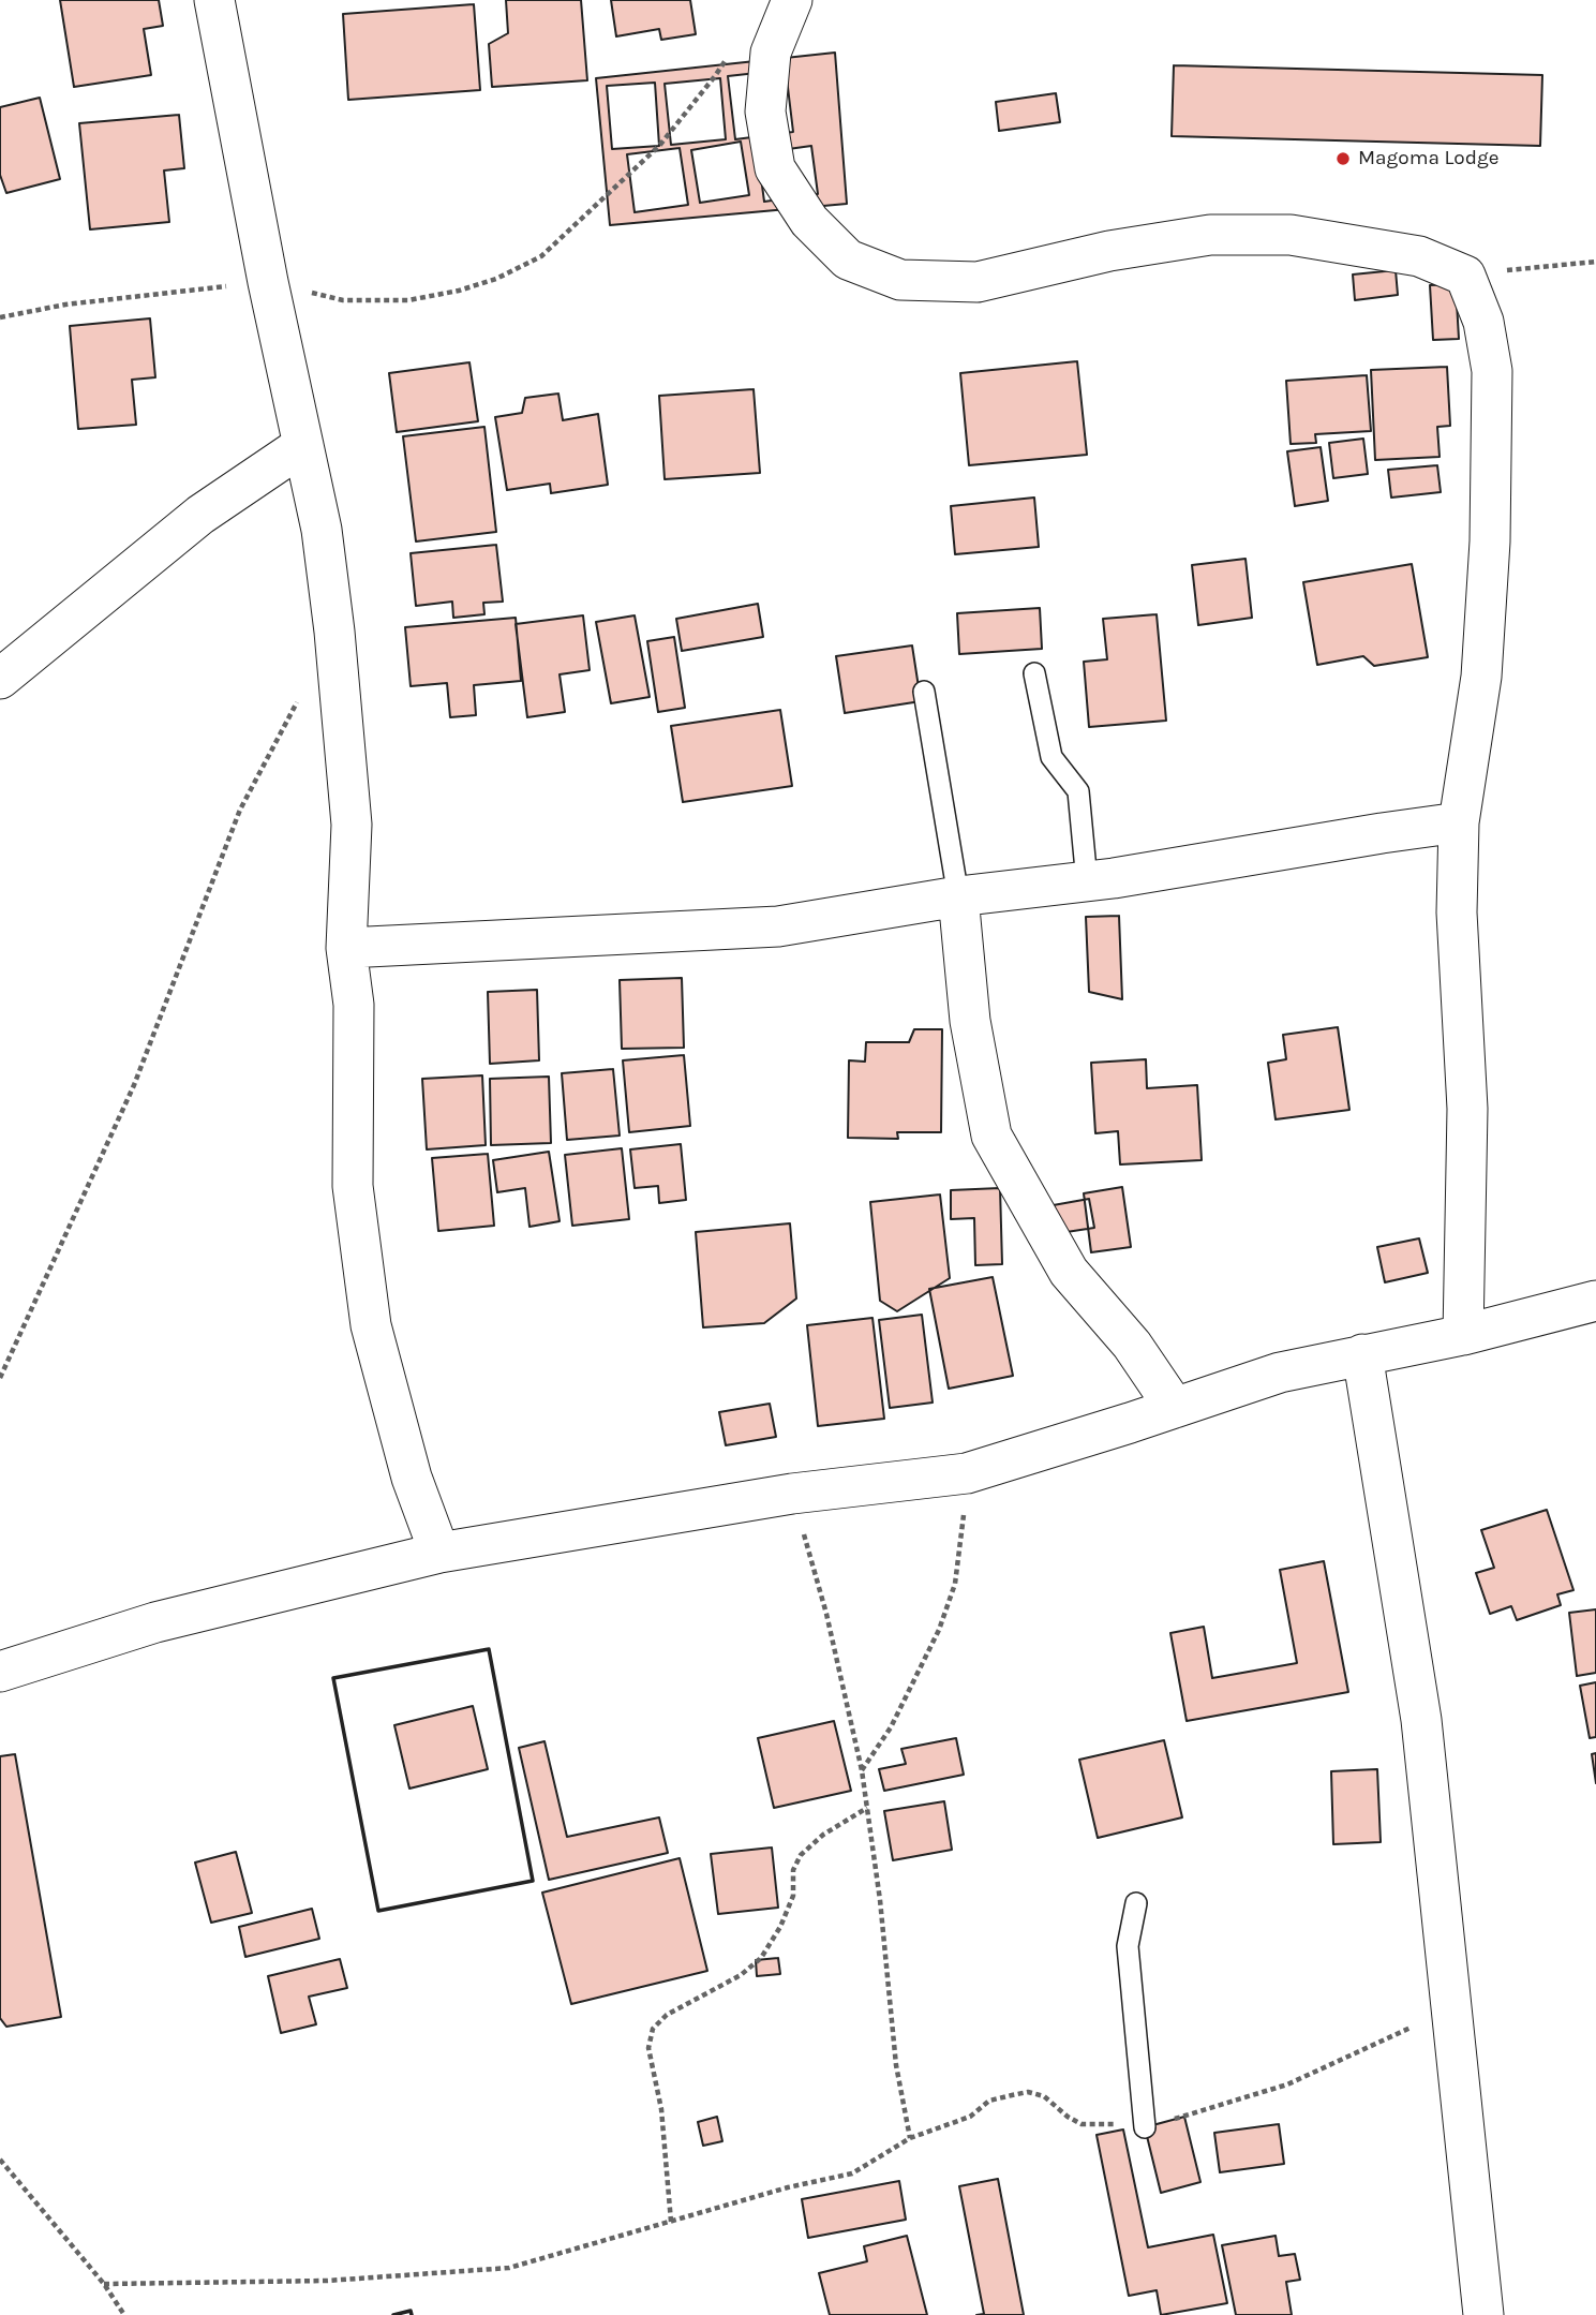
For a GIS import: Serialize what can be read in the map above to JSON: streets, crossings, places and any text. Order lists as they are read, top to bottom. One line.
{"places":["Magoma Lodge"]}
